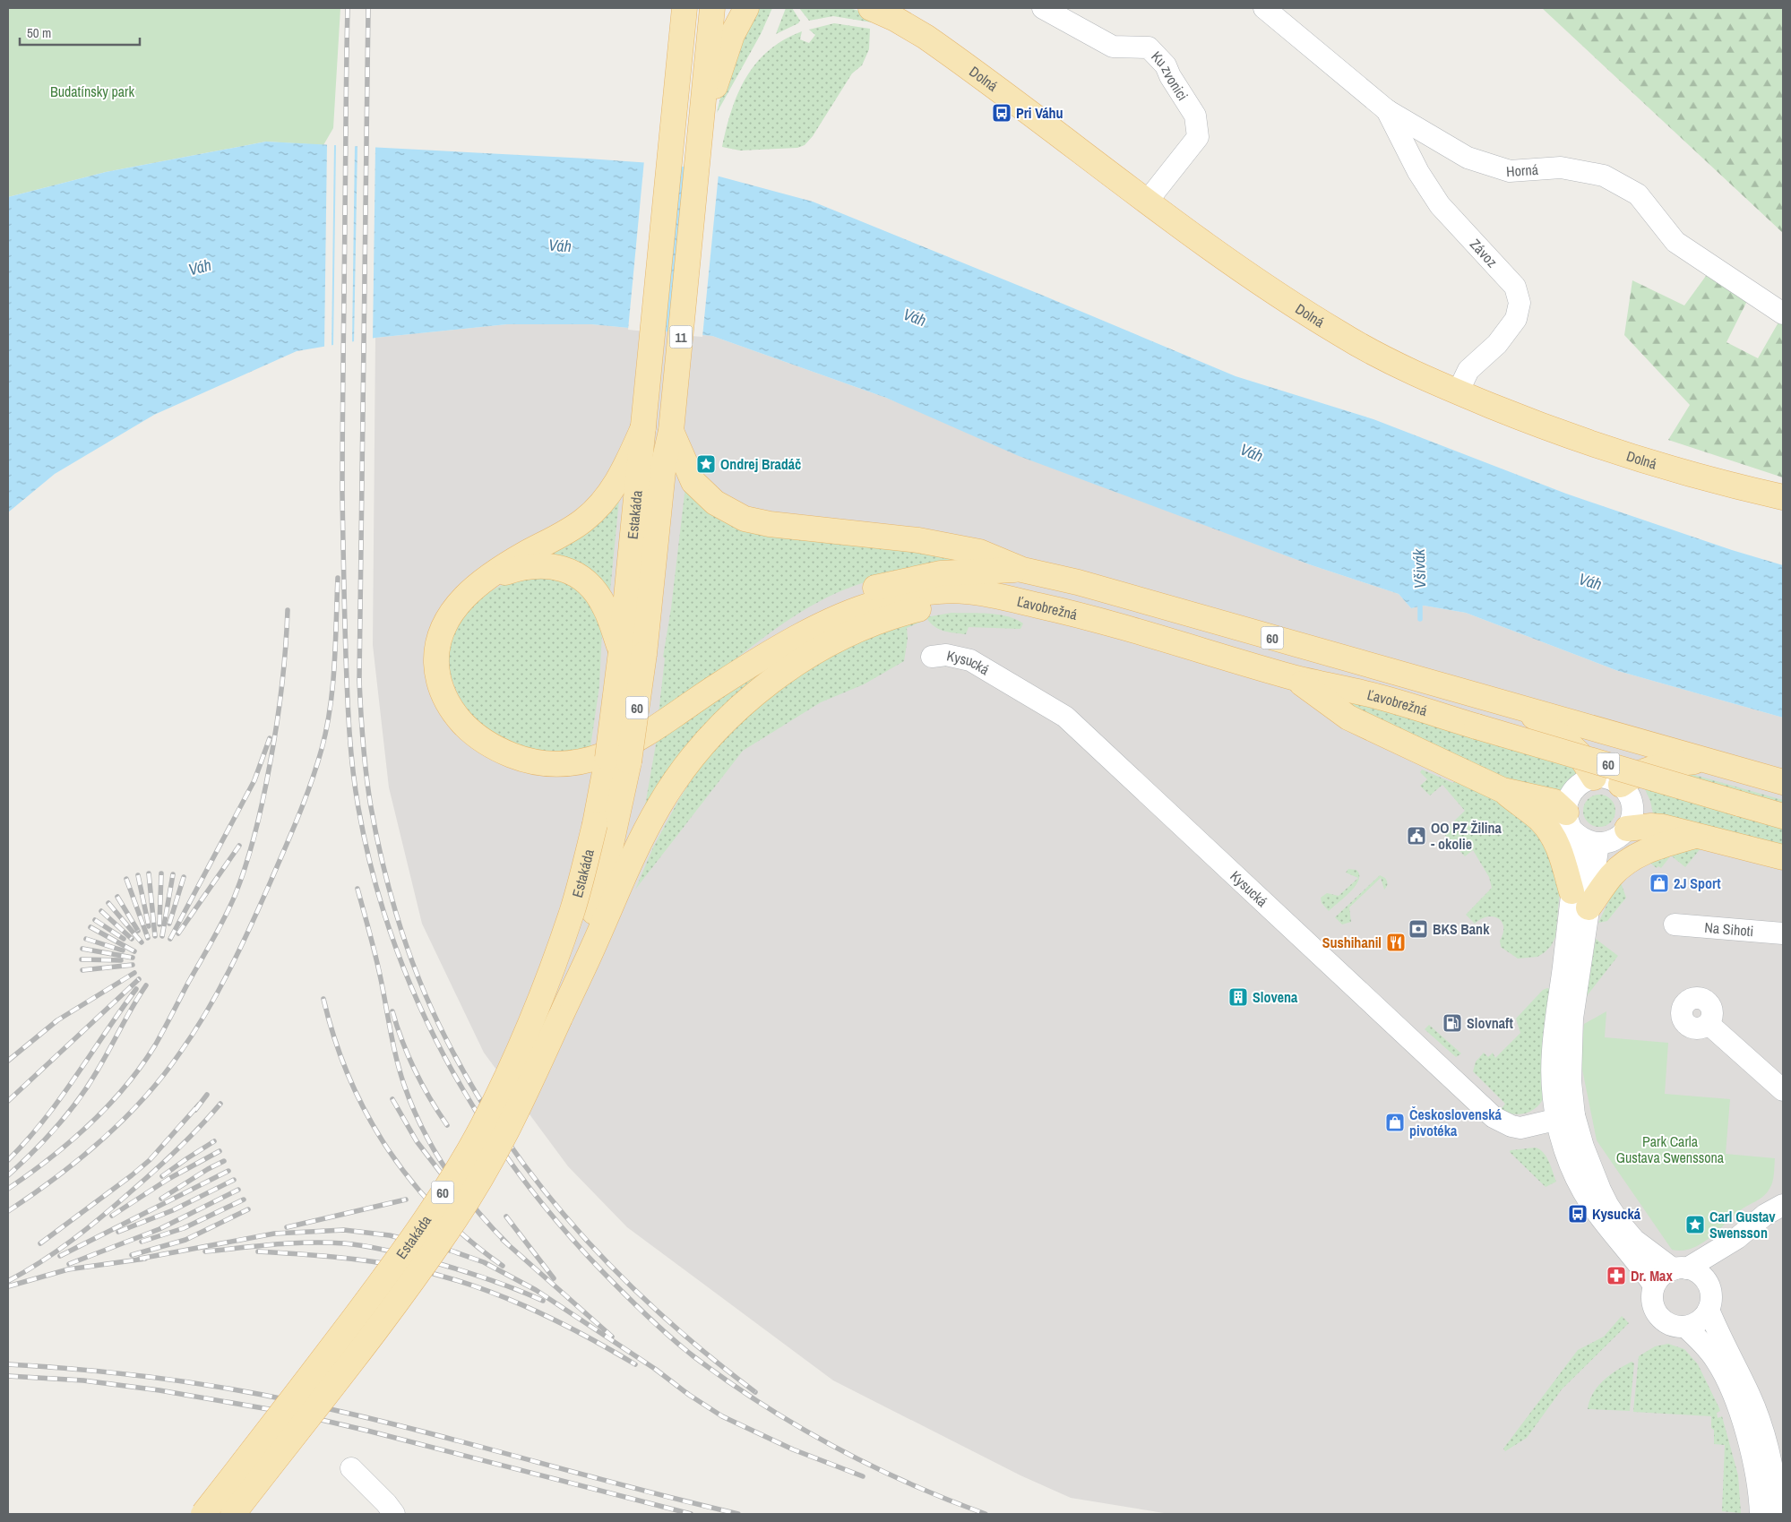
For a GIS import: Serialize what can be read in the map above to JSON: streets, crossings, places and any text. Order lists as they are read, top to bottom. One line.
{"streets":{"main road":["Dolná","11","Estakáda","Ľavobrežná","60"],"street":["Ku zvonici","Horná","Závoz","Kysucká","Na Sihoti"]},"crossings":[["Ku zvonici","Dolná"],["Dolná","Závoz"],["Horná","Závoz"],["11","Estakáda"]],"water":["Váh","Všivák"],"parks":["Budatínsky park","Park Carla Gustava Swenssona"],"places":{"bus stop":["Pri Váhu","Kysucká"],"place":["Ondrej Bradáč","Carl Gustav Swensson"],"public building":["OO PZ Žilina - okolie"],"shop":["2J Sport","Československá pivotéka"],"bank":["BKS Bank"],"restaurant":["Sushihanil"],"building":["Slovena"],"fuel station":["Slovnaft"],"pharmacy":["Dr. Max"]},"scale_bar":"50 m"}
